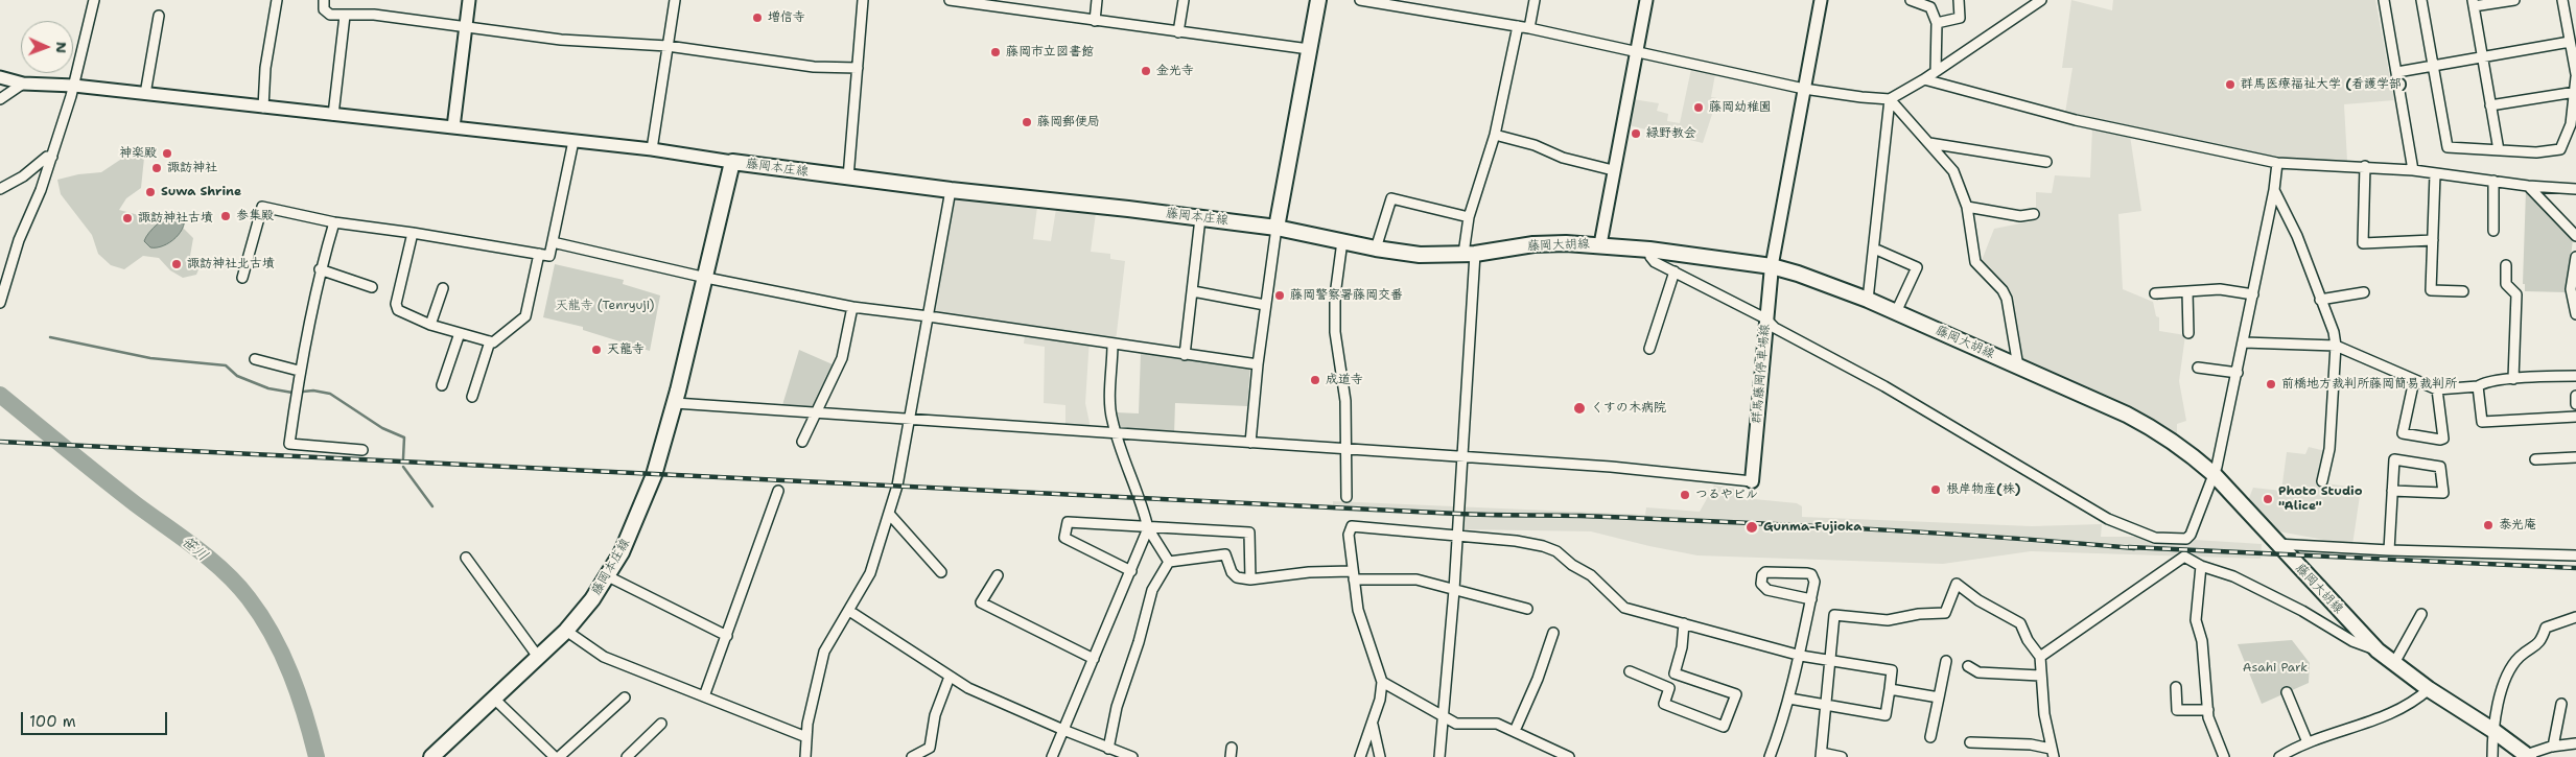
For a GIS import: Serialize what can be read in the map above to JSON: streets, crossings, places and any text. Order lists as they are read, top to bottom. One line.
{"streets":{"main road":["藤岡本庄線","藤岡大胡線","群馬藤岡停車場線"]},"crossings":[["藤岡本庄線","藤岡大胡線"],["藤岡大胡線","群馬藤岡停車場線"]],"water":["笹川"],"parks":["天龍寺 (Tenryuji)","Asahi Park"],"places":["増信寺","藤岡市立図書館","金光寺","群馬医療福祉大学 (看護学部)","藤岡幼稚園","藤岡郵便局","緑野教会","神楽殿","諏訪神社","Suwa Shrine","参集殿","諏訪神社古墳","諏訪神社北古墳","藤岡警察署藤岡交番","天龍寺","成道寺","前橋地方裁判所藤岡簡易裁判所","くすの木病院","根岸物産(株)","つるやビル","Photo Studio \"Alice\"","泰光庵","Gunma-Fujioka"],"scale_bar":"100 m","north":"right"}
